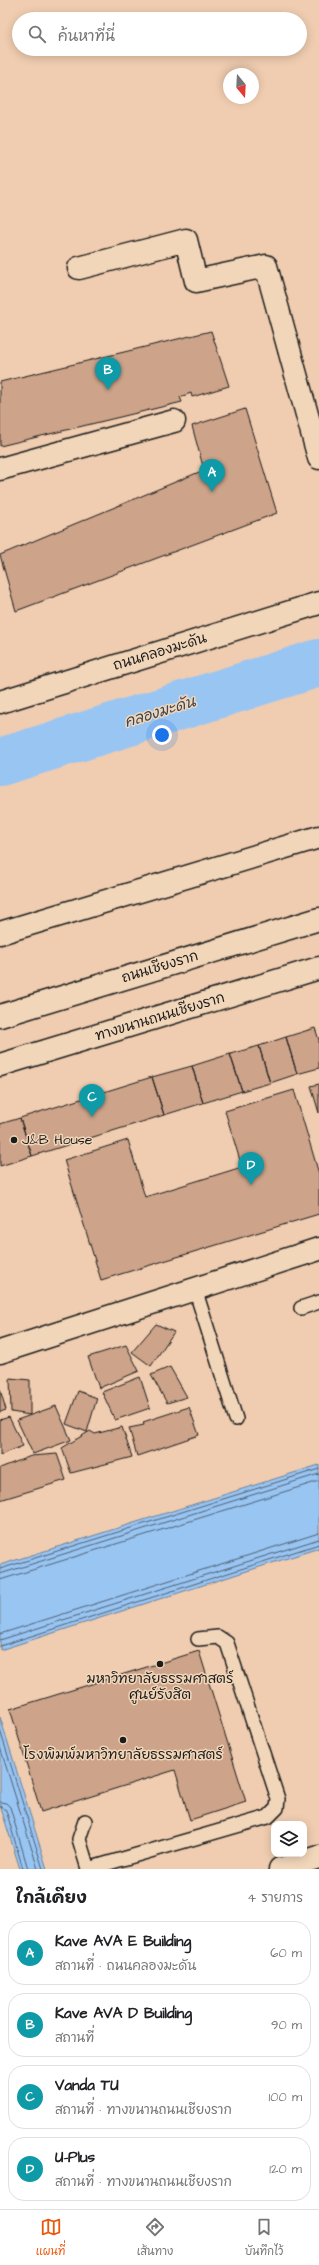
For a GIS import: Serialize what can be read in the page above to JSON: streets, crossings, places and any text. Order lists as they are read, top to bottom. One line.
{"streets":{"street":["ถนนคลองมะดัน","ถนนเชียงราก","ทางขนานถนนเชียงราก"]},"water":["คลองมะดัน"],"places":["J&B House","มหาวิทยาลัยธรรมศาสตร์ ศูนย์รังสิต","โรงพิมพ์มหาวิทยาลัยธรรมศาสตร์"],"north":"bottom","page":{"search":"ค้นหาที่นี่","pins":["B","A","C","D"],"heading":["ใกล้เคียง","4 รายการ"],"list":[{"mark":"A","name":"Kave AVA E Building","note":"สถานที่ · ถนนคลองมะดัน","value":"60 m"},{"mark":"B","name":"Kave AVA D Building","note":"สถานที่","value":"90 m"},{"mark":"C","name":"Vanda TU","note":"สถานที่ · ทางขนานถนนเชียงราก","value":"100 m"},{"mark":"D","name":"U-Plus","note":"สถานที่ · ทางขนานถนนเชียงราก","value":"120 m"}],"nav":["แผนที่","เส้นทาง","บันทึกไว้"]}}
